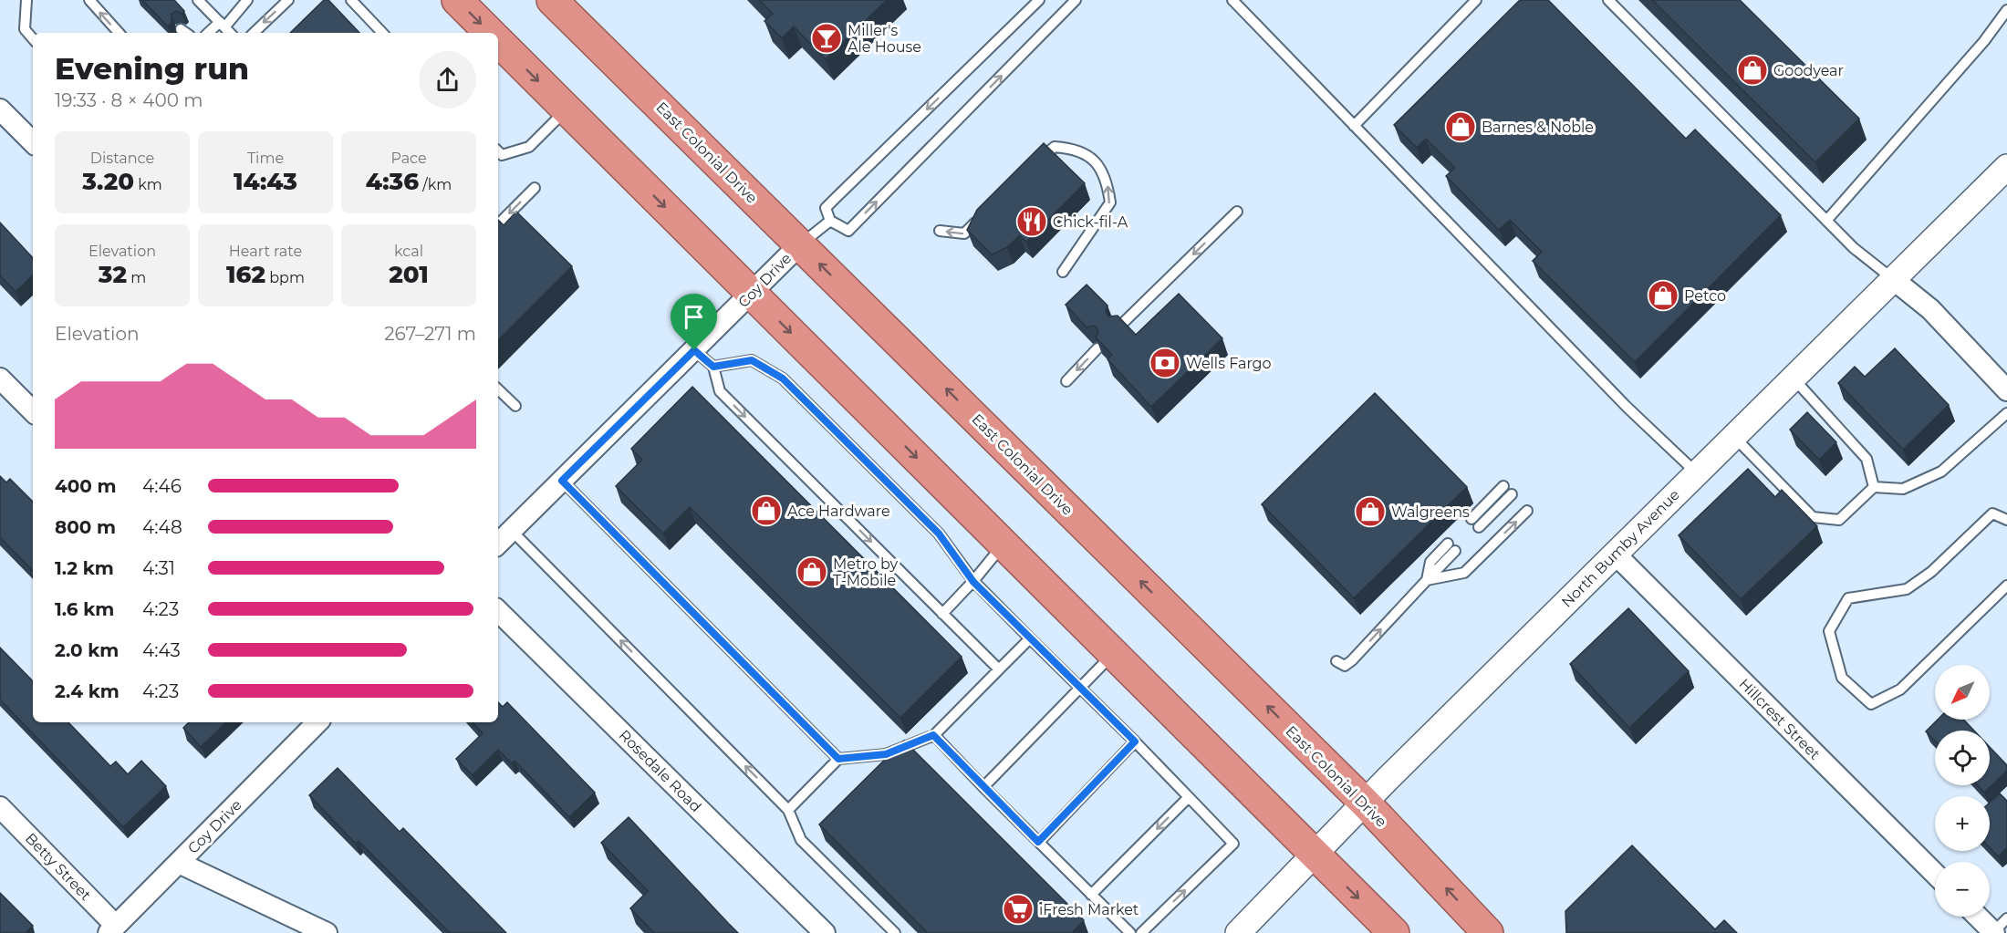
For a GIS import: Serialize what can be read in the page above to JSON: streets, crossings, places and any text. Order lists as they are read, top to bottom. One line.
{"streets":{"highway":["East Colonial Drive"],"street":["Coy Drive","North Bumby Avenue","Hillcrest Street","Rosedale Road","Betty Street"]},"crossings":[["East Colonial Drive","Coy Drive"],["East Colonial Drive","North Bumby Avenue"],["Coy Drive","Betty Street"],["North Bumby Avenue","Hillcrest Street"]],"places":{"bar":["Miller's Ale House"],"shop":["Goodyear","Barnes & Noble","Petco","Ace Hardware","Walgreens","Metro by T-Mobile"],"restaurant":["Chick-fil-A"],"bank":["Wells Fargo"],"supermarket":["iFresh Market"]},"north":"bottom left","page":{"heading":["Evening run","19:33 · 8 × 400 m"],"stats":[["Distance","3.20 km"],["Time","14:43"],["Pace","4:36 /km"],["Elevation","32 m"],["Heart rate","162 bpm"],["kcal","201"]],"chart":["Elevation","267–271 m"],"list":[{"name":"400 m","note":"4:46"},{"name":"800 m","note":"4:48"},{"name":"1.2 km","note":"4:31"},{"name":"1.6 km","note":"4:23"},{"name":"2.0 km","note":"4:43"},{"name":"2.4 km","note":"4:23"}],"map_buttons":["+","−"]}}
